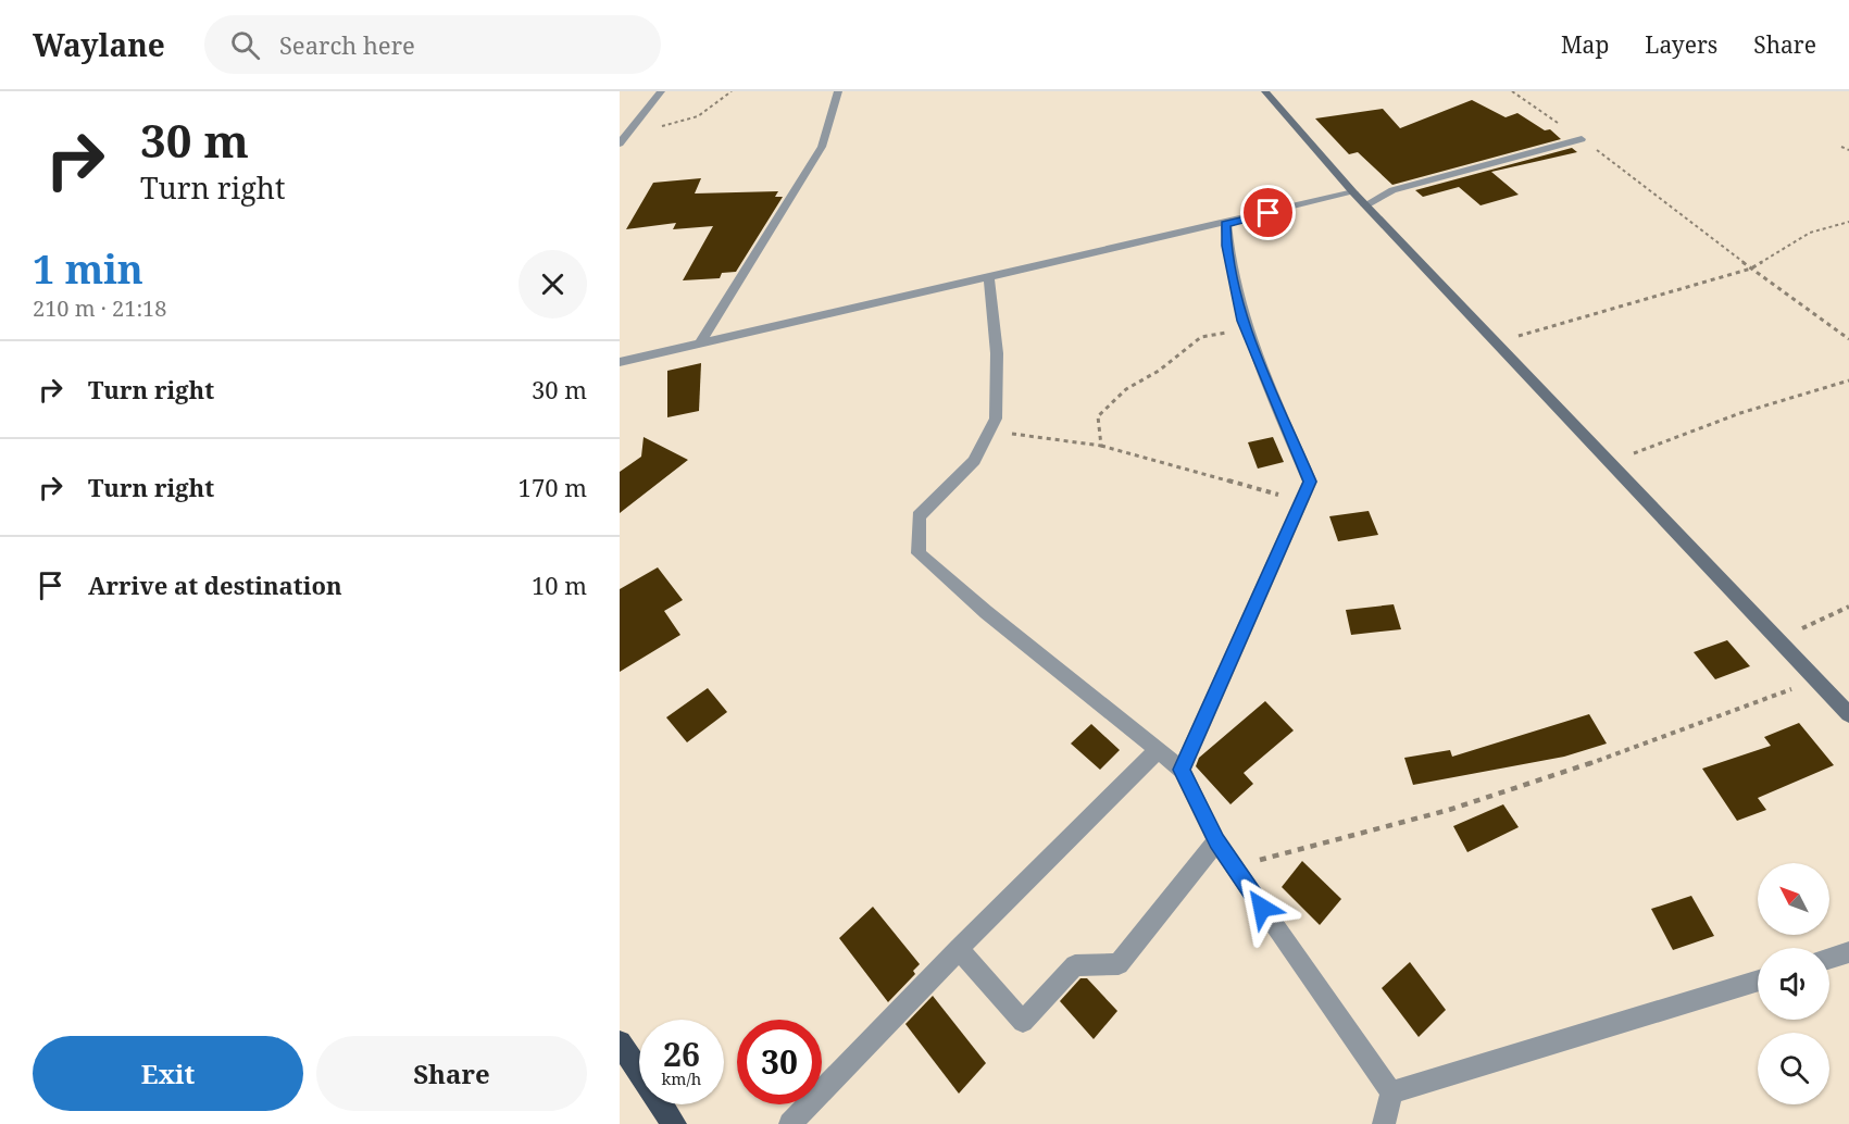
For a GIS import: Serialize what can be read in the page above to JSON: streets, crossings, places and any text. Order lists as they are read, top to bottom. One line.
{"north":"top left","page":{"header":"Waylane","search":"Search here","nav":["Map","Layers","Share"],"turn":["30 m","Turn right"],"heading":["1 min","210 m · 21:18"],"list":[{"name":"Turn right","value":"30 m"},{"name":"Turn right","value":"170 m"},{"name":"Arrive at destination","value":"10 m"}],"speed":"26 km/h","limit":"30","buttons":["Exit","Share"]}}
